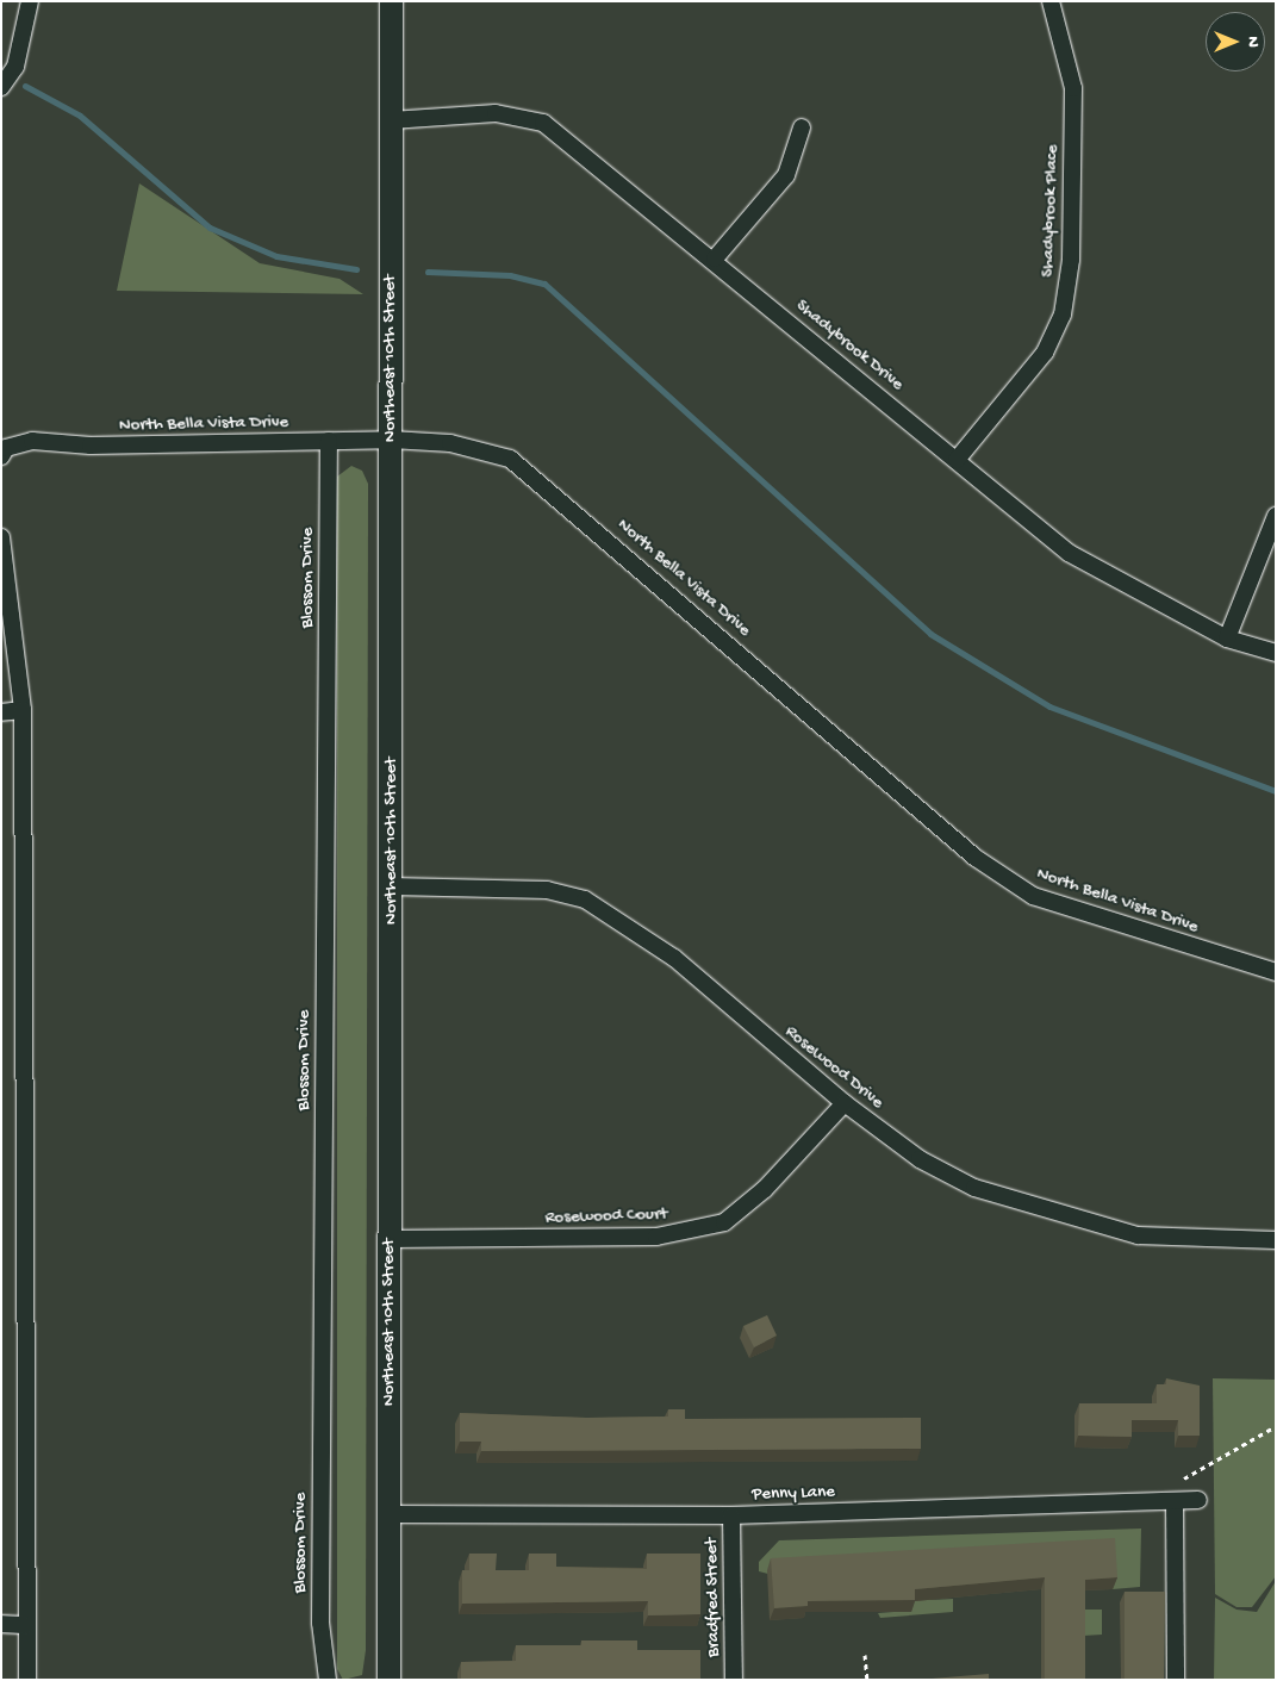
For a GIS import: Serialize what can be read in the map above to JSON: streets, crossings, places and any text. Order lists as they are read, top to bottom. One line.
{"streets":{"main road":["Northeast 10th Street"],"street":["Shadybrook Place","Shadybrook Drive","North Bella Vista Drive","Blossom Drive","Rosewood Drive","Rosewood Court","Penny Lane","Bradfred Street"]},"crossings":[["Shadybrook Place","Shadybrook Drive"],["Shadybrook Drive","Northeast 10th Street"],["Northeast 10th Street","North Bella Vista Drive"],["Northeast 10th Street","Rosewood Drive"],["Northeast 10th Street","Rosewood Court"],["Northeast 10th Street","Penny Lane"],["North Bella Vista Drive","Blossom Drive"],["Rosewood Drive","Rosewood Court"],["Penny Lane","Bradfred Street"]],"north":"right"}
